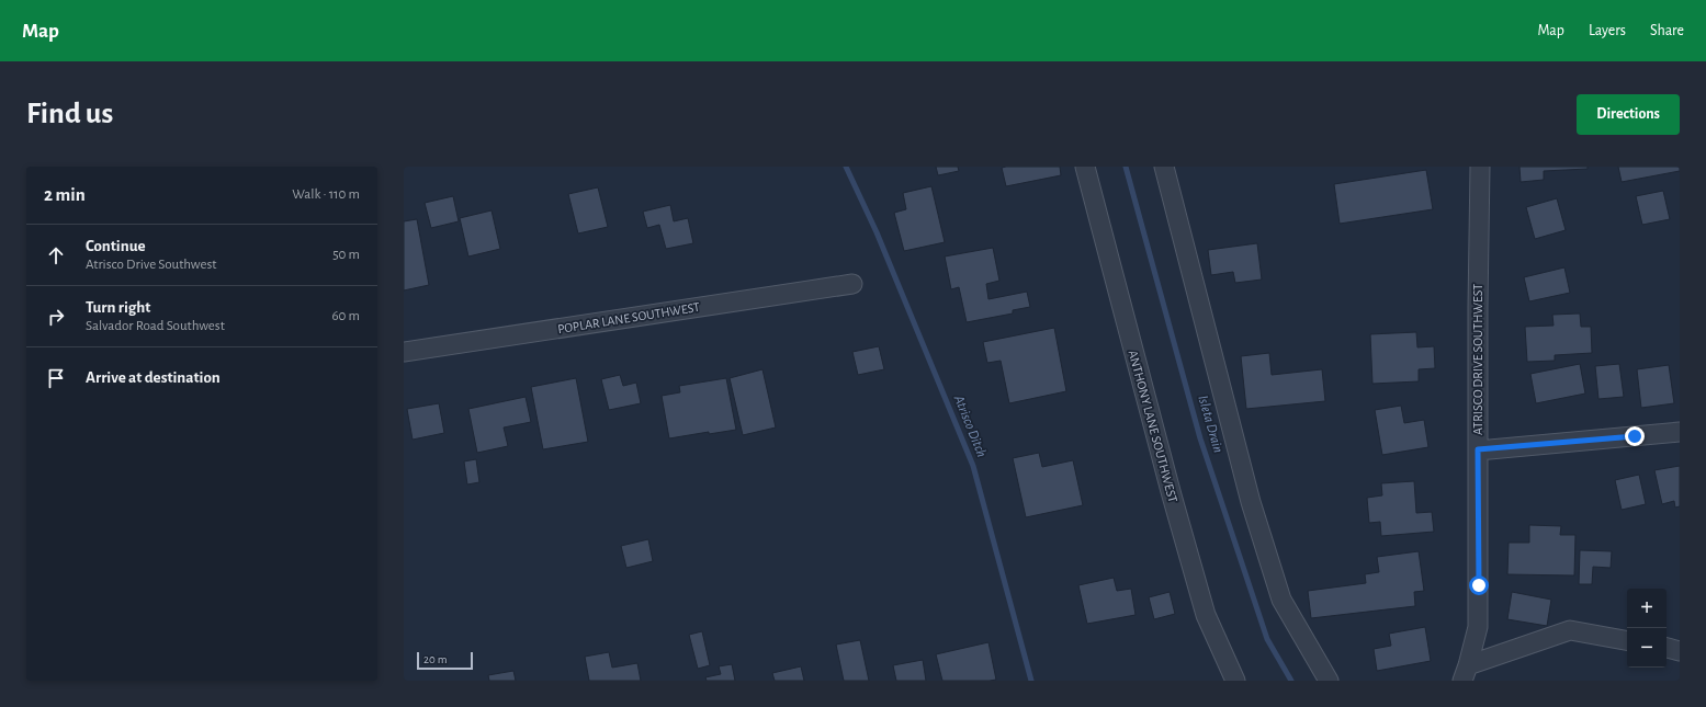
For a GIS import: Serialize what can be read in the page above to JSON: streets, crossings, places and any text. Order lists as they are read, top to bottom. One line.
{"streets":{"street":["POPLAR LANE SOUTHWEST","ATRISCO DRIVE SOUTHWEST","ANTHONY LANE SOUTHWEST"]},"water":["Isleta Drain","Atrisco Ditch"],"scale_bar":"20 m","page":{"header":"Map","nav":["Map","Layers","Share"],"buttons":"Directions","title":"Find us","heading":["2 min","Walk · 110 m"],"list":[["Continue","Atrisco Drive Southwest","50 m"],["Turn right","Salvador Road Southwest","60 m"],"Arrive at destination"],"map_buttons":["+","−"],"scale":"20 m"}}
